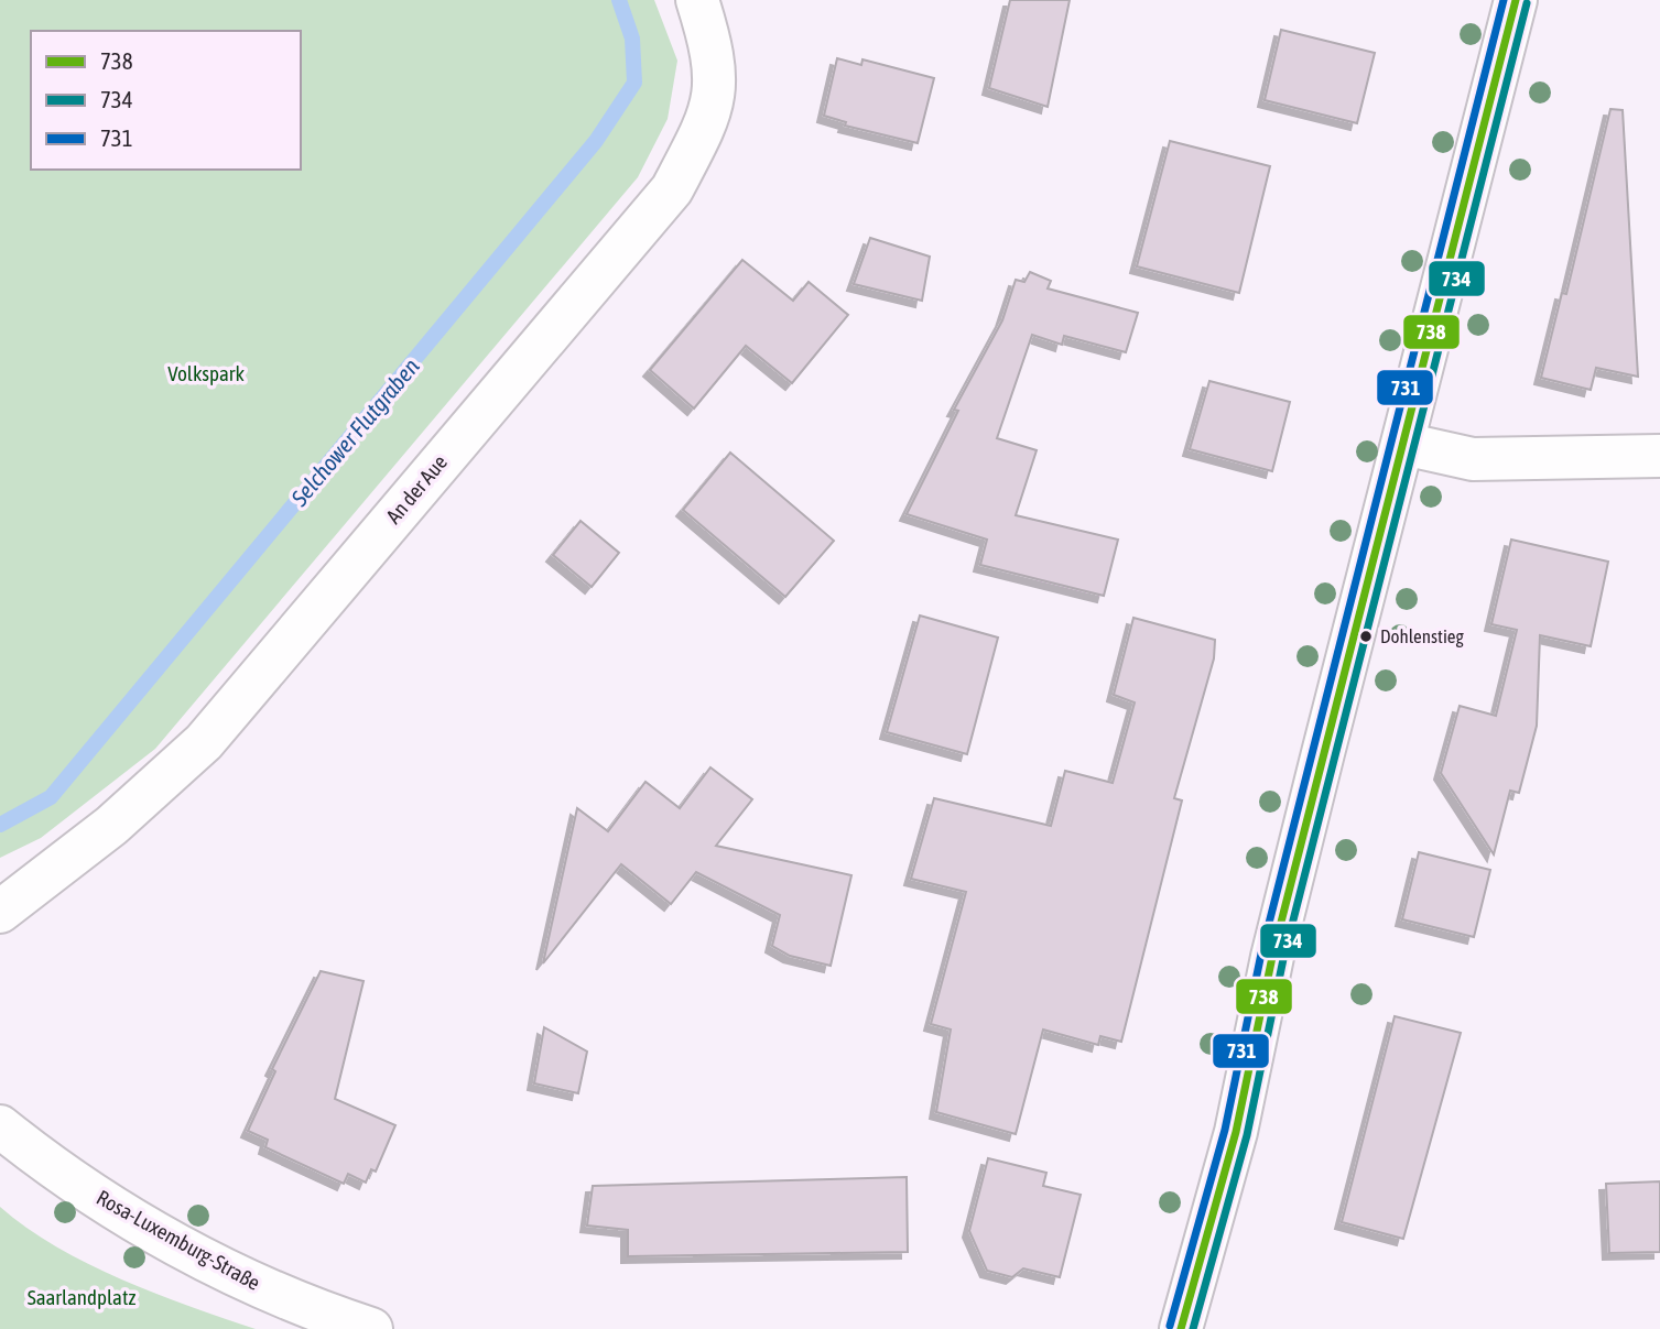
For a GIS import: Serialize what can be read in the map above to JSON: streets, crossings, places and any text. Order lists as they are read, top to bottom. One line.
{"streets":{"street":["An der Aue","Rosa-Luxemburg-Straße"]},"water":["Selchower Flutgraben"],"parks":["Volkspark","Saarlandplatz"],"places":["Dohlenstieg"],"lines":["transit line 738","transit line 731","transit line 734"],"legend":["738","734","731"]}
